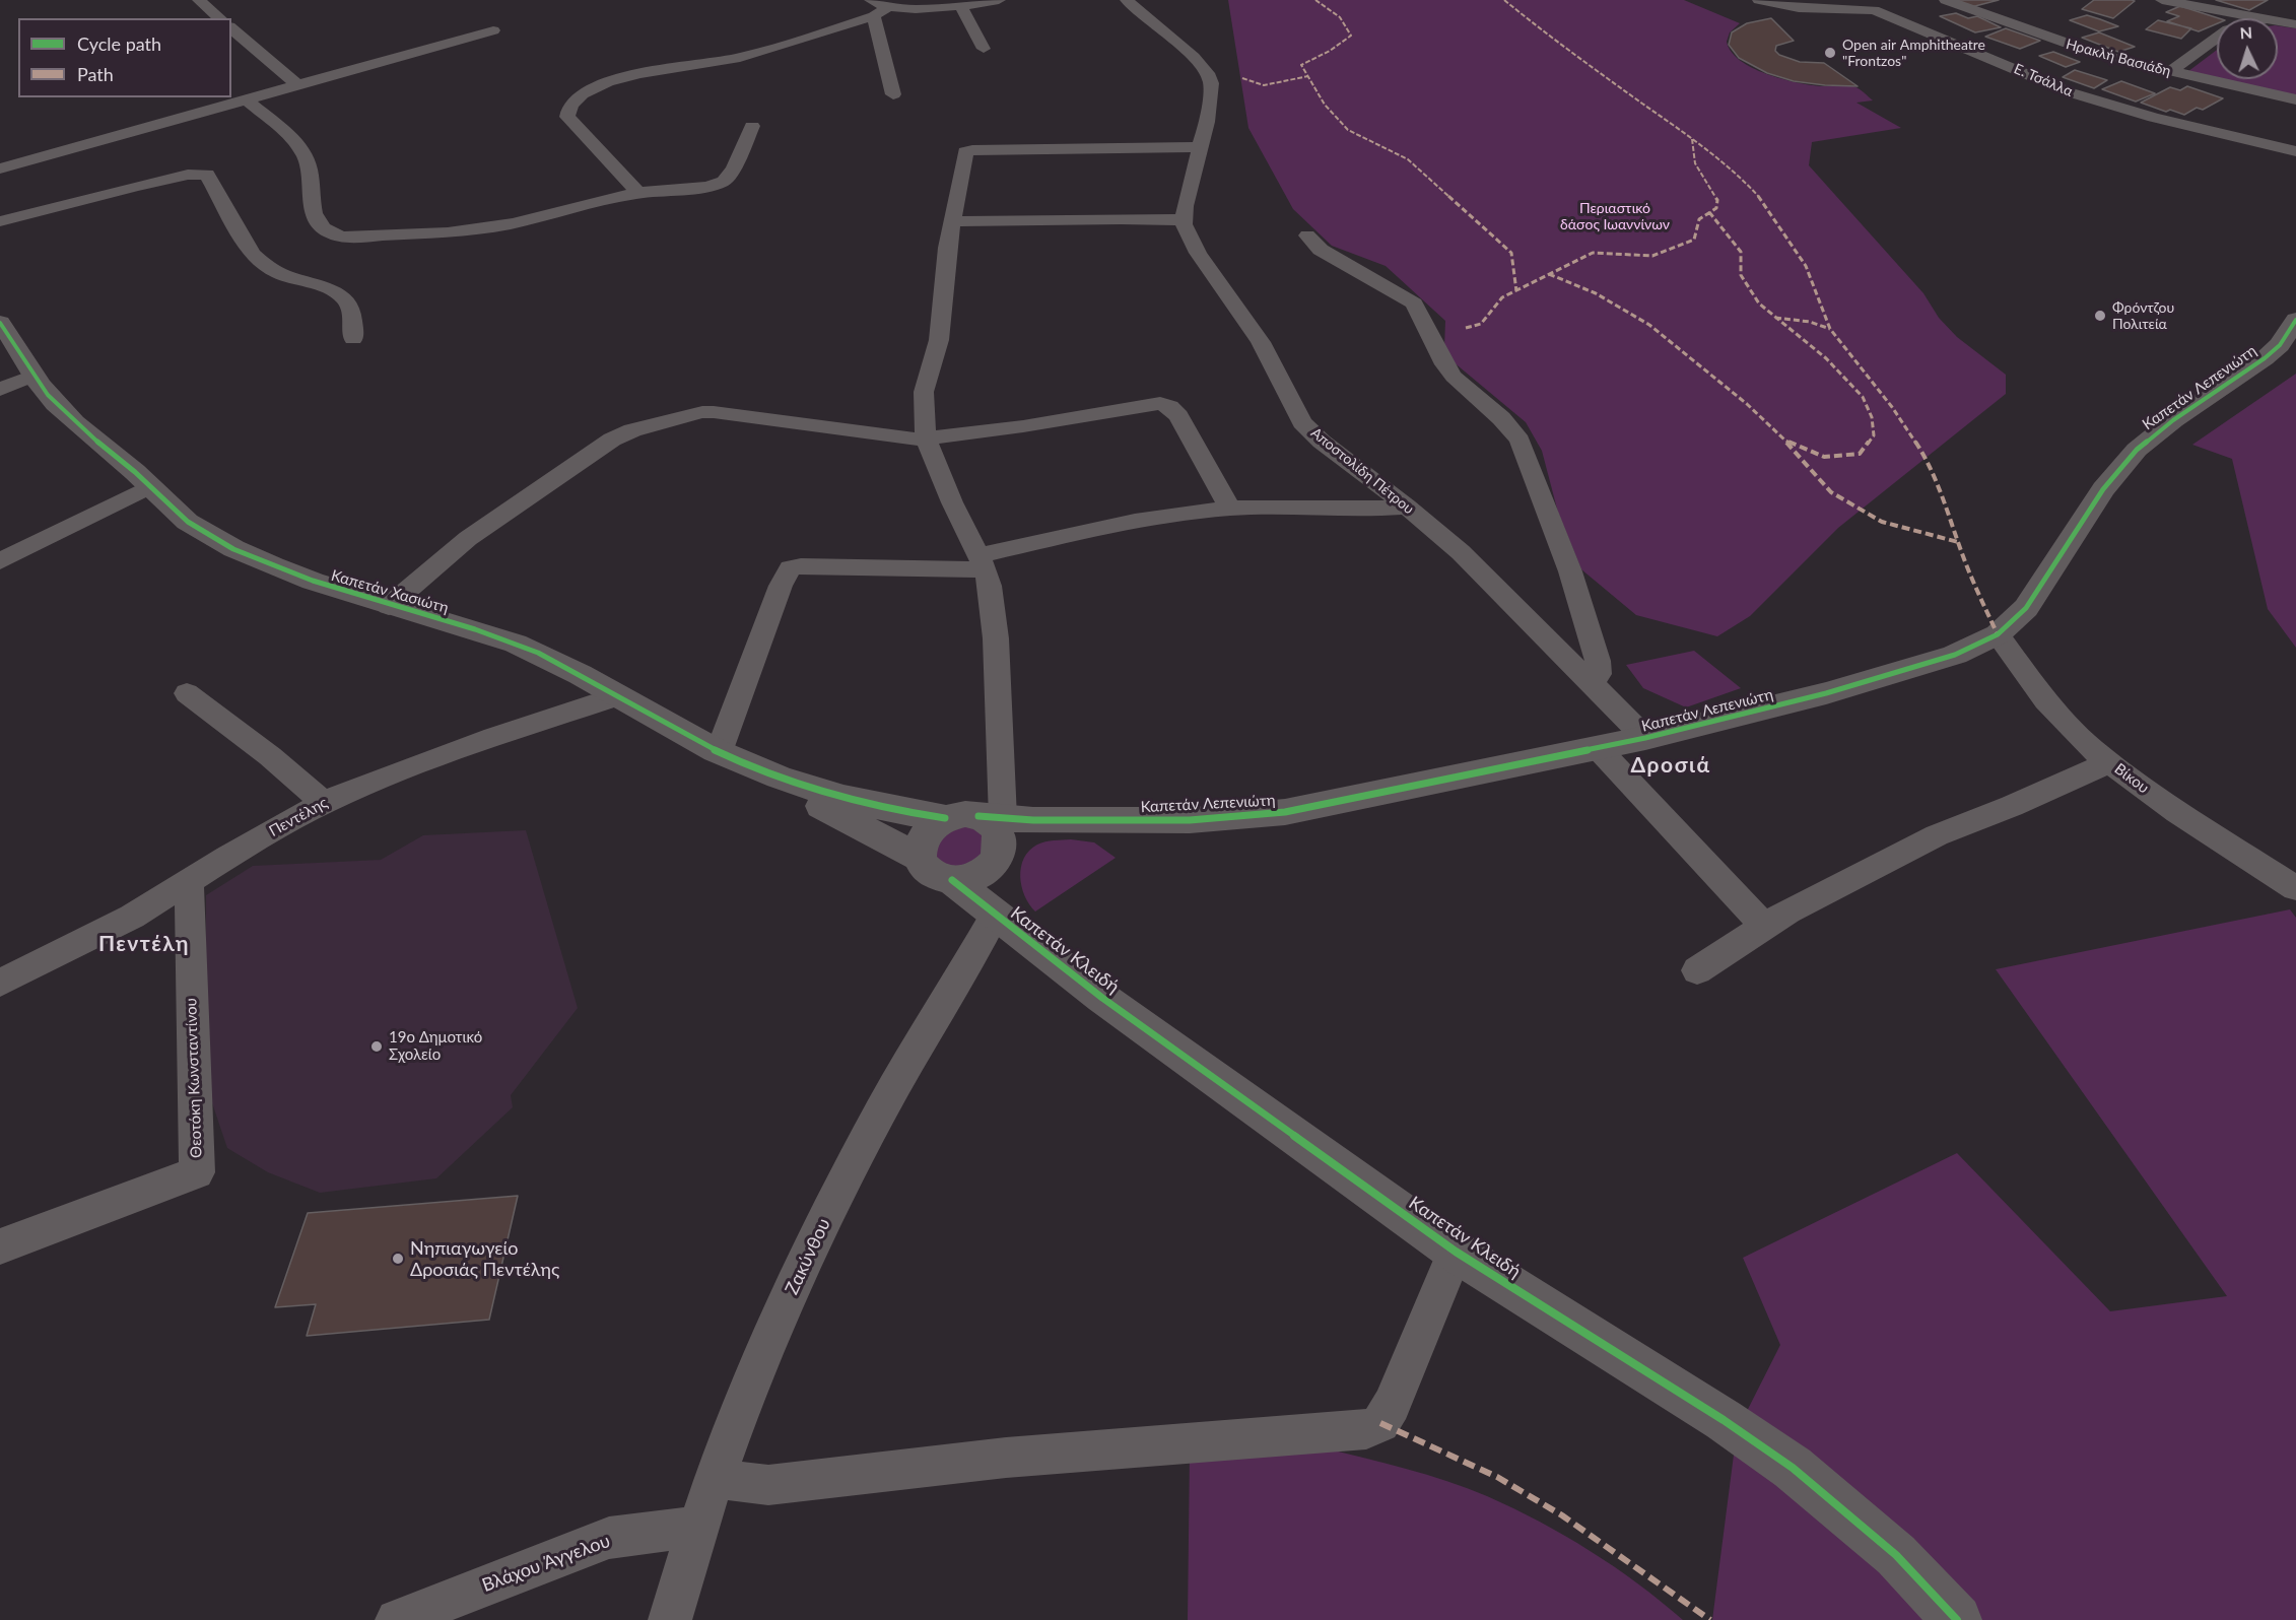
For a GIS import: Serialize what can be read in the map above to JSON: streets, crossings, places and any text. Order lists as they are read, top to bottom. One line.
{"streets":{"street":["Ηρακλή Βασιάδη","Ε. Τσάλλα","Καπετάν Λεπενιώτη","Αποστολίδη Πέτρου","Καπετάν Χασιώτη","Βίκου","Πεντέλης","Καπετάν Κλειδή","Θεοτόκη Κωνσταντίνου","Ζακύνθου","Βλάχου Άγγελου"]},"crossings":[["Καπετάν Λεπενιώτη","Αποστολίδη Πέτρου"],["Καπετάν Λεπενιώτη","Καπετάν Χασιώτη"],["Καπετάν Λεπενιώτη","Βίκου"],["Καπετάν Λεπενιώτη","Καπετάν Κλειδή"],["Καπετάν Χασιώτη","Πεντέλης"],["Καπετάν Χασιώτη","Καπετάν Κλειδή"],["Πεντέλης","Θεοτόκη Κωνσταντίνου"],["Καπετάν Κλειδή","Ζακύνθου"],["Ζακύνθου","Βλάχου Άγγελου"]],"districts":["Δροσιά","Πεντέλη"],"parks":["Περιαστικό δάσος Ιωαννίνων"],"places":["Open air Amphitheatre \"Frontzos\"","Φρόντζου Πολιτεία","19ο Δημοτικό Σχολείο","Νηπιαγωγείο Δροσιάς Πεντέλης"],"legend":["Cycle path","Path"],"north":"top"}
